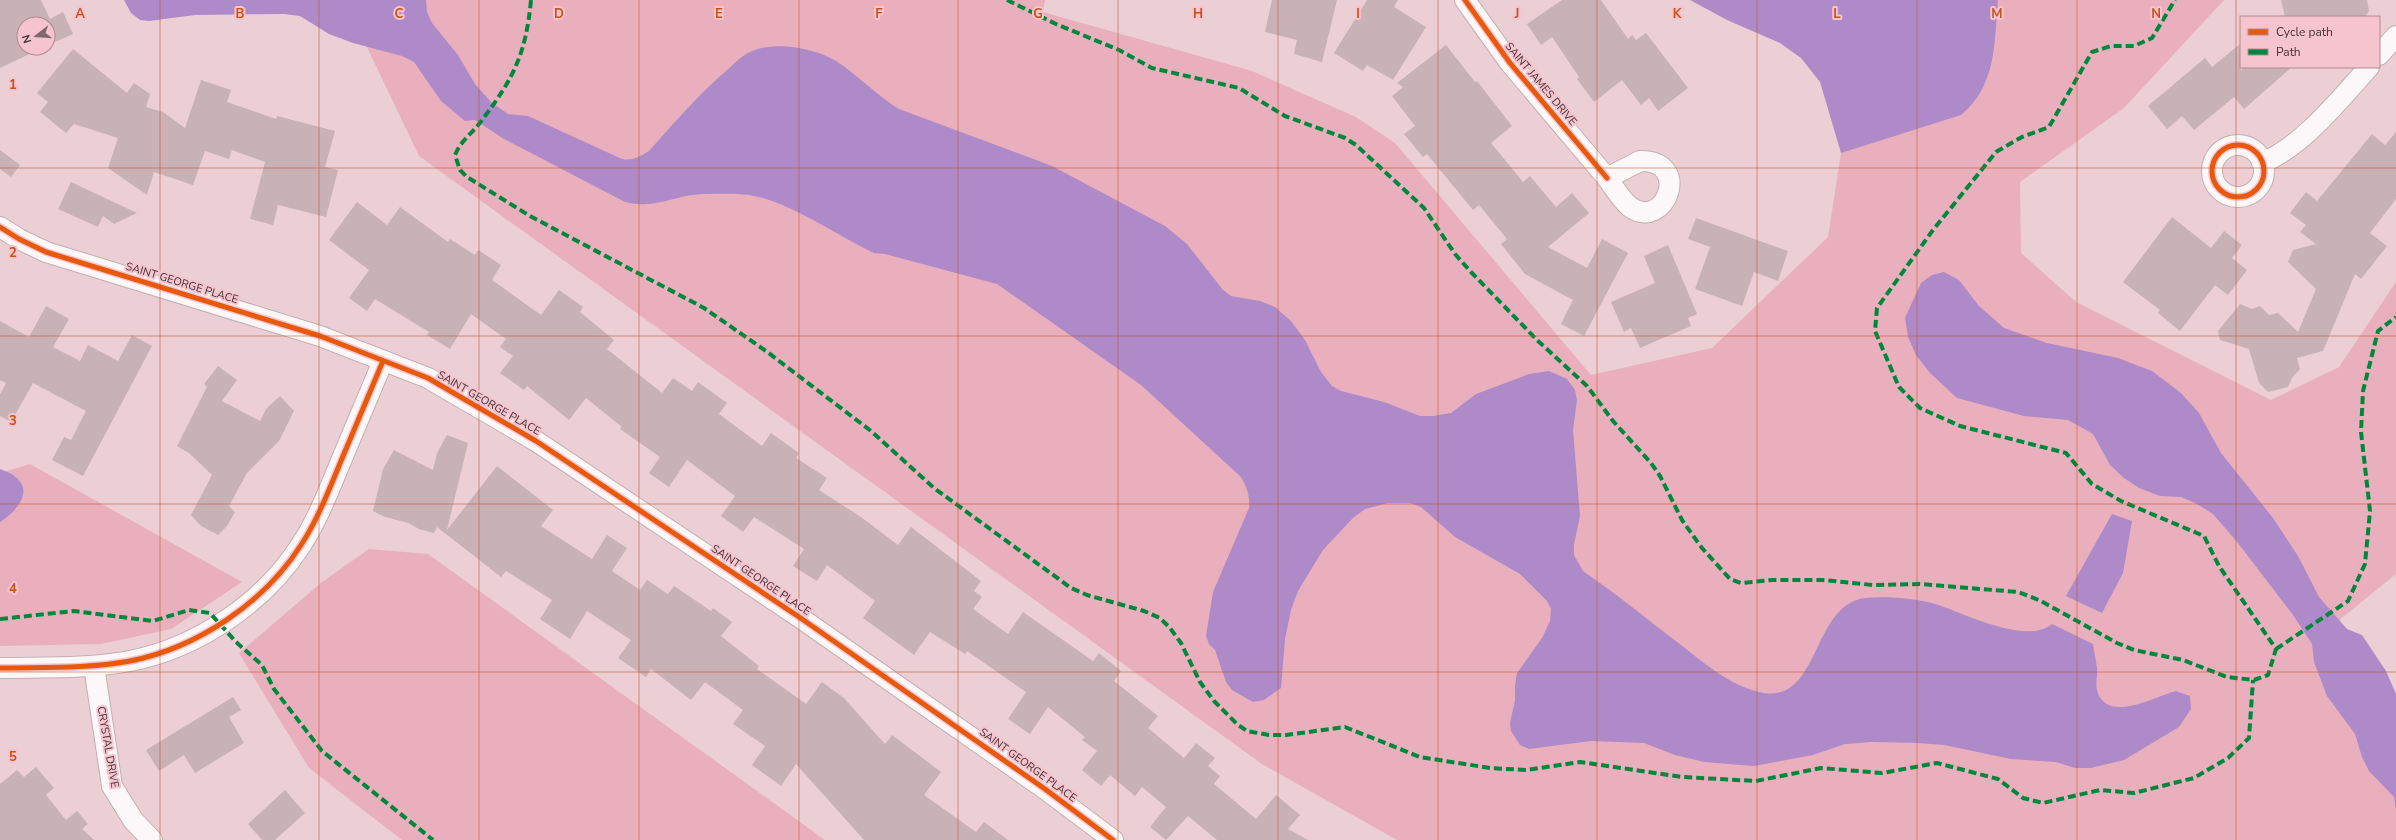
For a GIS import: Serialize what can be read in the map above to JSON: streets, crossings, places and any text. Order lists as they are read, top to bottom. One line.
{"streets":{"street":["SAINT JAMES DRIVE","SAINT GEORGE PLACE","CRYSTAL DRIVE"]},"legend":["Cycle path","Path"],"north":"left","grid":{"columns":["A","B","C","D","E","F","G","H","I","J","K","L","M","N"],"rows":["1","2","3","4","5"]}}
